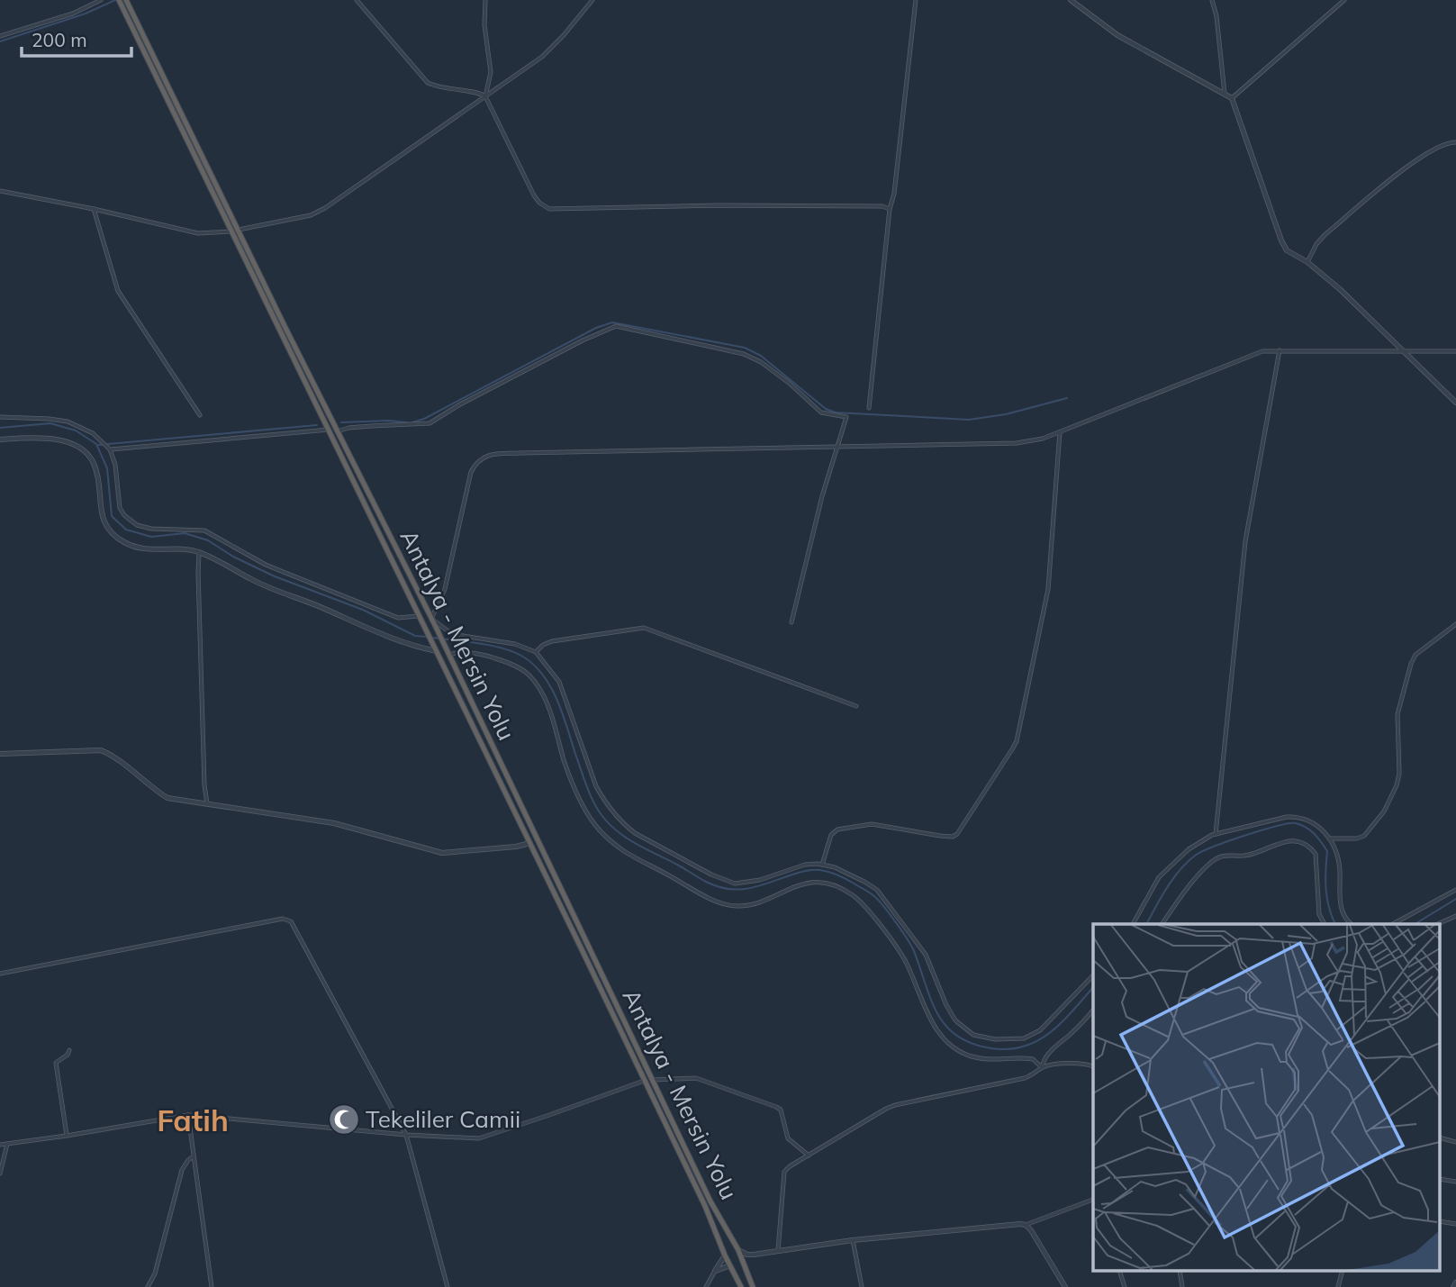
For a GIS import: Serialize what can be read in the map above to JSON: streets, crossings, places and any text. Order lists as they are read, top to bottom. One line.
{"streets":{"highway":["Antalya - Mersin Yolu"]},"districts":["Fatih"],"places":{"mosque":["Tekeliler Camii"]},"scale_bar":"200 m"}
